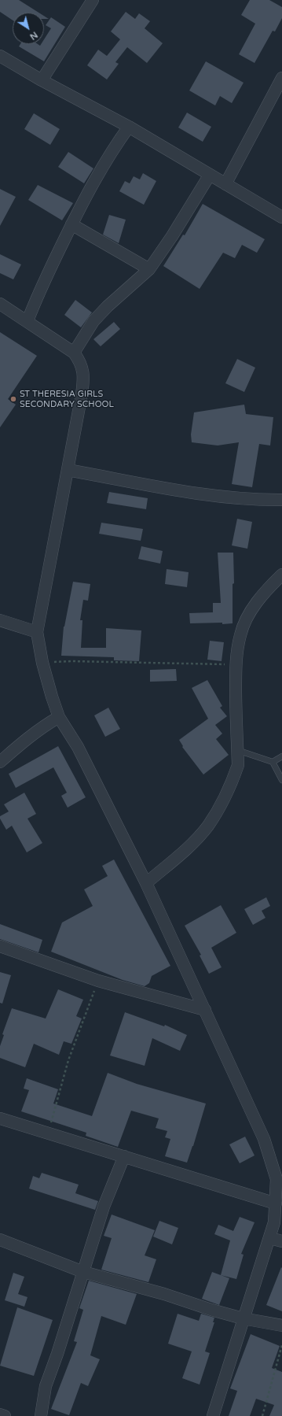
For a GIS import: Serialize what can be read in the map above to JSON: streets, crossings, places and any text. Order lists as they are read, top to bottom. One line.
{"places":["ST THERESIA GIRLS SECONDARY SCHOOL"],"north":"bottom right"}
